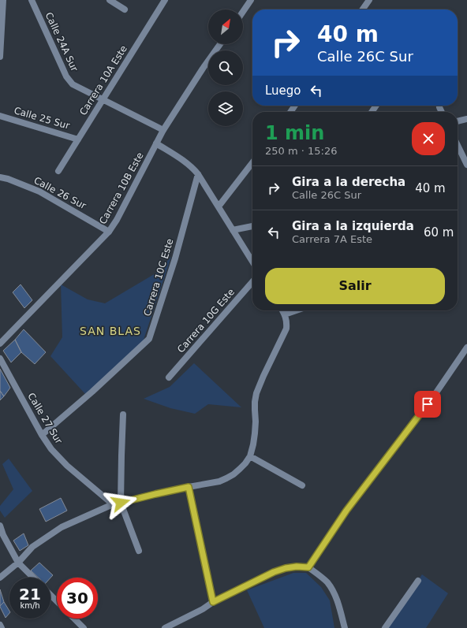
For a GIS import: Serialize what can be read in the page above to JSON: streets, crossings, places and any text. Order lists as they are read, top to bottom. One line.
{"streets":{"street":["Calle 24A Sur","Carrera 10A Este","Calle 25 Sur","Carrera 10B Este","Calle 26 Sur","Carrera 10C Este","Carrera 10G Este","Calle 27 Sur"]},"crossings":[["Calle 24A Sur","Carrera 10A Este"],["Calle 24A Sur","Carrera 10B Este"],["Carrera 10A Este","Calle 25 Sur"],["Carrera 10B Este","Calle 26 Sur"],["Carrera 10C Este","Calle 27 Sur"]],"districts":["SAN BLAS"],"north":"top right","page":{"turn":["40 m","Calle 26C Sur"],"then":"Luego","heading":["1 min","250 m · 15:26"],"list":[{"name":"Gira a la derecha","note":"Calle 26C Sur","value":"40 m"},{"name":"Gira a la izquierda","note":"Carrera 7A Este","value":"60 m"}],"buttons":"Salir","speed":"21 km/h","limit":"30"}}
